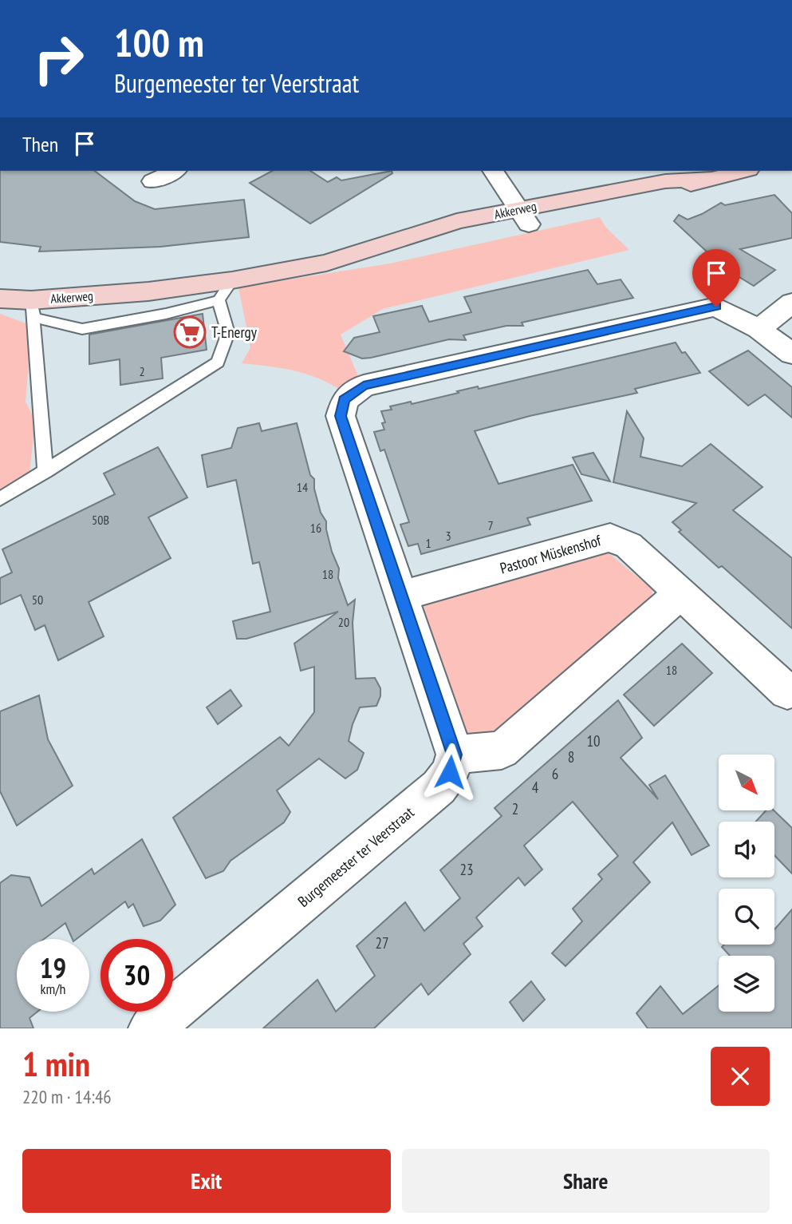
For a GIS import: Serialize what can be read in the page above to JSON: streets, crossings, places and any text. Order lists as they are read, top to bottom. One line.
{"streets":{"main road":["Akkerweg"],"street":["Pastoor Müskenshof","Burgemeester ter Veerstraat"]},"places":{"supermarket":["T-Energy"]},"house_numbers":["2","14","50B","7","16","3","1","18","50","20","18","10","8","6","4","2","23","27"],"north":"bottom right","page":{"turn":["100 m","Burgemeester ter Veerstraat"],"then":"Then","speed":"19 km/h","limit":"30","heading":["1 min","220 m · 14:46"],"buttons":["Exit","Share"]}}
